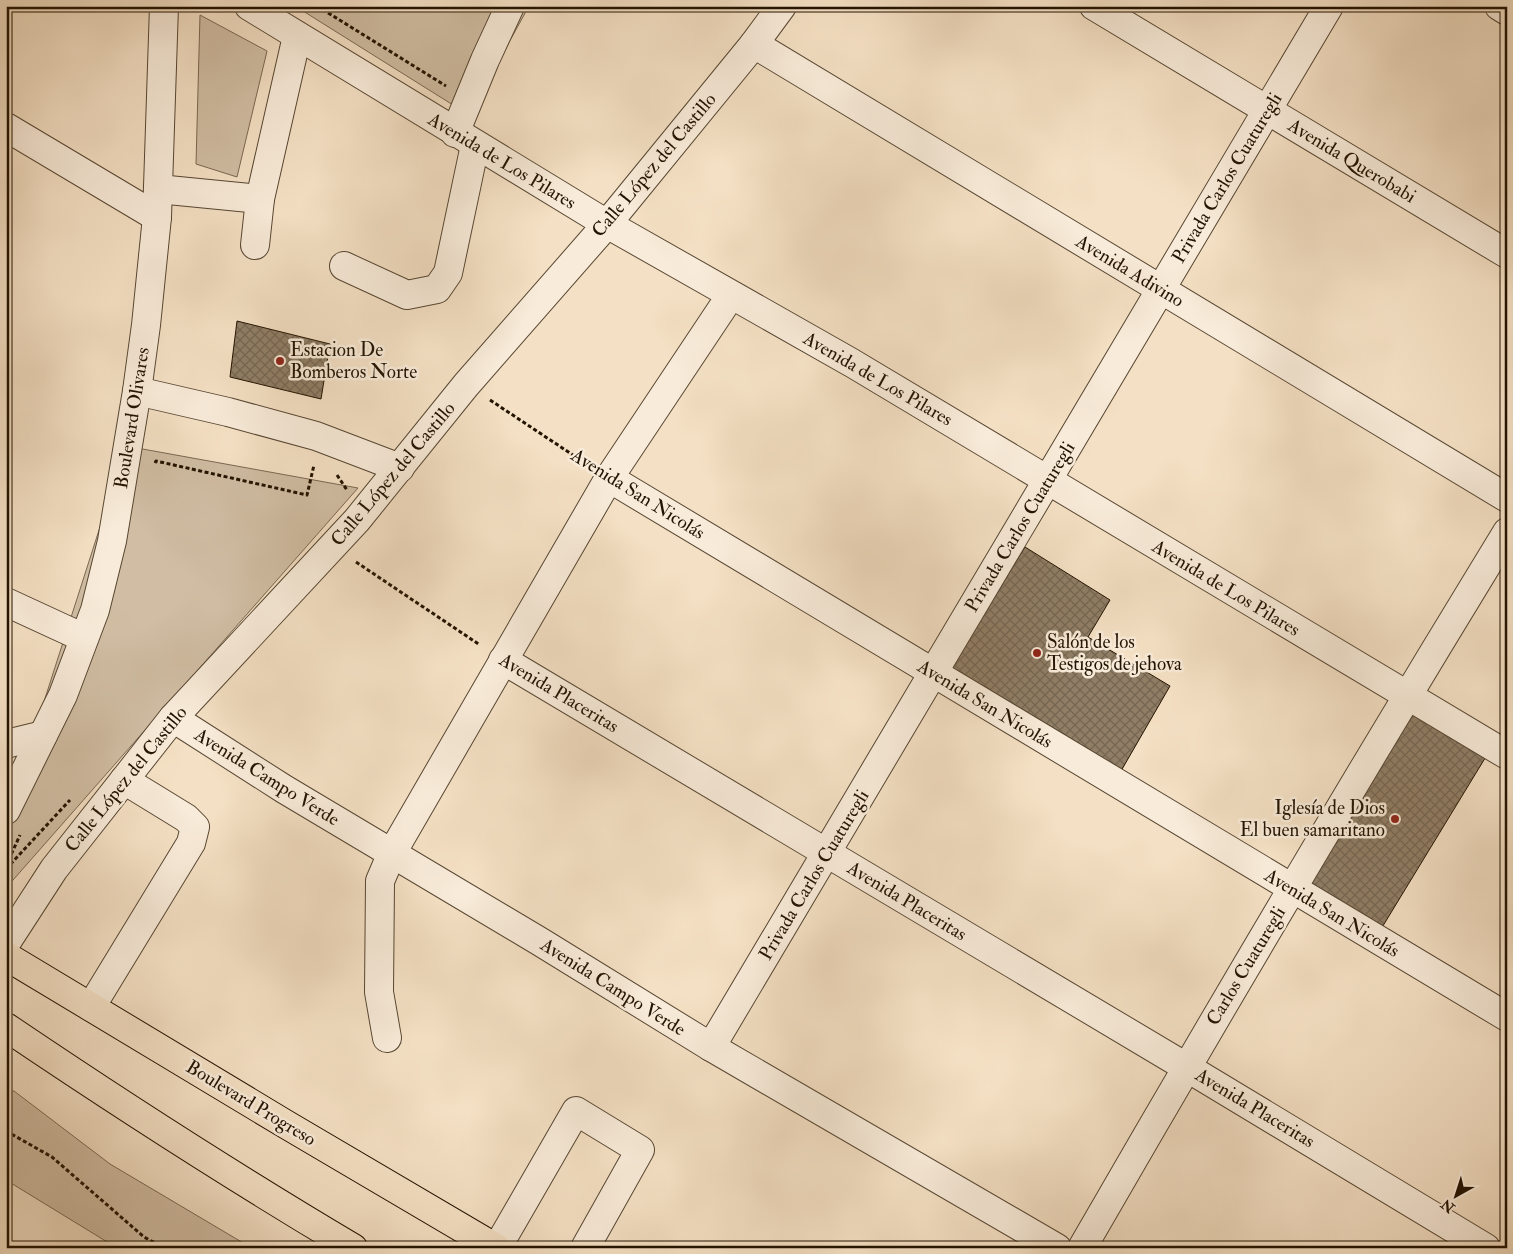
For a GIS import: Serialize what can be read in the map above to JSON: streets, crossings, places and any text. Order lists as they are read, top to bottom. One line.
{"streets":{"main road":["Boulevard Progreso"],"street":["Avenida de Los Pilares","Avenida Querobabi","Calle López del Castillo","Privada Carlos Cuaturegli","Avenida Adivino","Boulevard Olivares","Avenida San Nicolás","Avenida Placeritas","Avenida Campo Verde","Carlos Cuaturegli"]},"crossings":[["Avenida de Los Pilares","Calle López del Castillo"],["Avenida de Los Pilares","Privada Carlos Cuaturegli"],["Avenida de Los Pilares","Carlos Cuaturegli"],["Avenida Querobabi","Privada Carlos Cuaturegli"],["Calle López del Castillo","Avenida Adivino"],["Calle López del Castillo","Avenida San Nicolás"],["Calle López del Castillo","Avenida Placeritas"],["Calle López del Castillo","Avenida Campo Verde"],["Privada Carlos Cuaturegli","Avenida Adivino"],["Privada Carlos Cuaturegli","Avenida San Nicolás"],["Privada Carlos Cuaturegli","Avenida Placeritas"],["Privada Carlos Cuaturegli","Avenida Campo Verde"],["Avenida San Nicolás","Carlos Cuaturegli"],["Avenida Placeritas","Carlos Cuaturegli"]],"places":["Estacion De Bomberos Norte","Salón de los Testigos de jehova","Iglesía de Dios El buen samaritano"],"north":"bottom left"}
